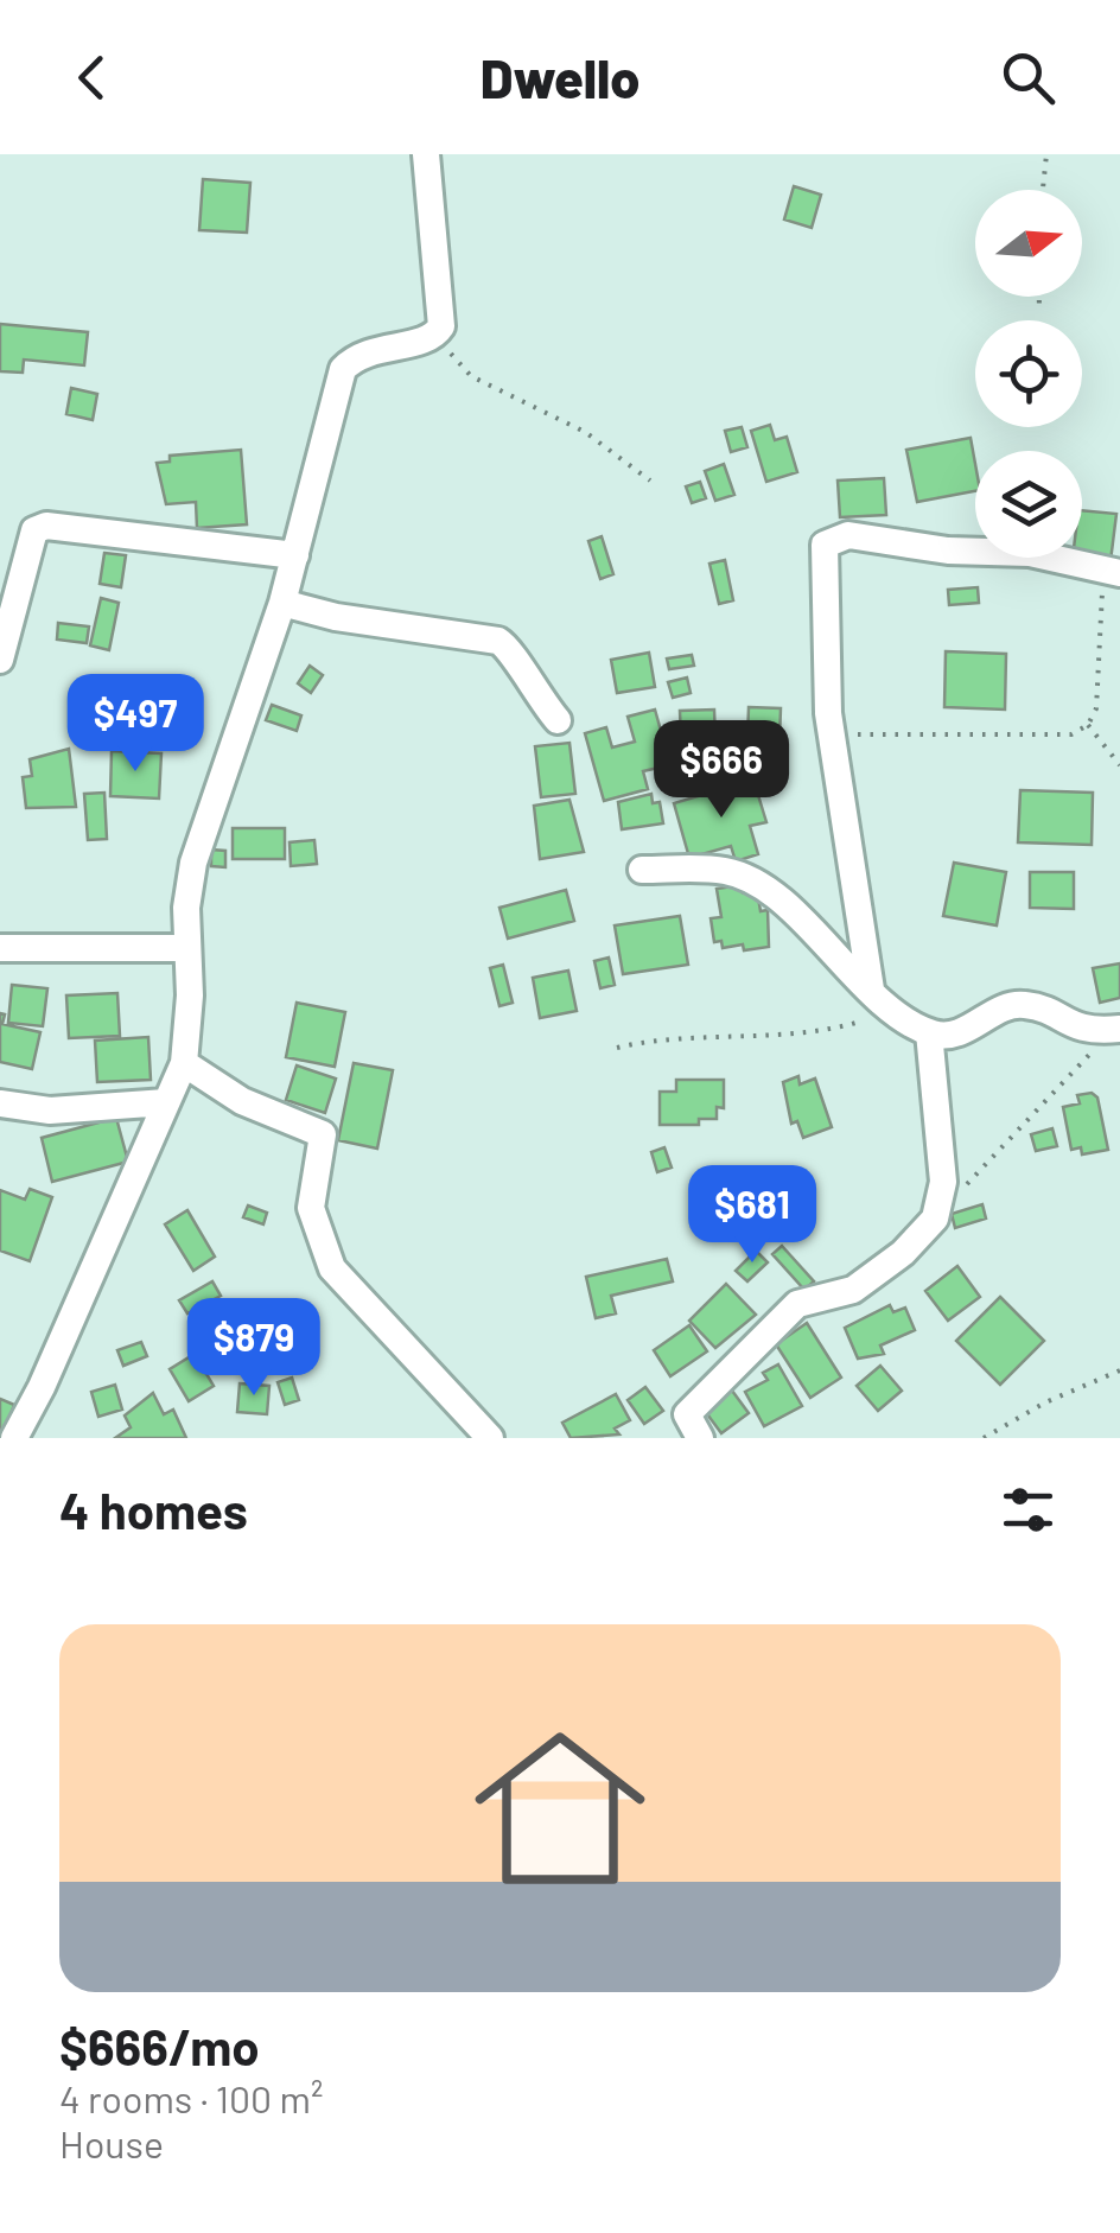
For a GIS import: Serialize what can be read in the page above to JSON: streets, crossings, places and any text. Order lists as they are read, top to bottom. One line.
{"north":"right","page":{"header":"Dwello","price":["$497","$666","$681","$879"],"heading":"4 homes","list":[{"name":"$666/mo","note":"4 rooms · 100 m² · House"}]}}
